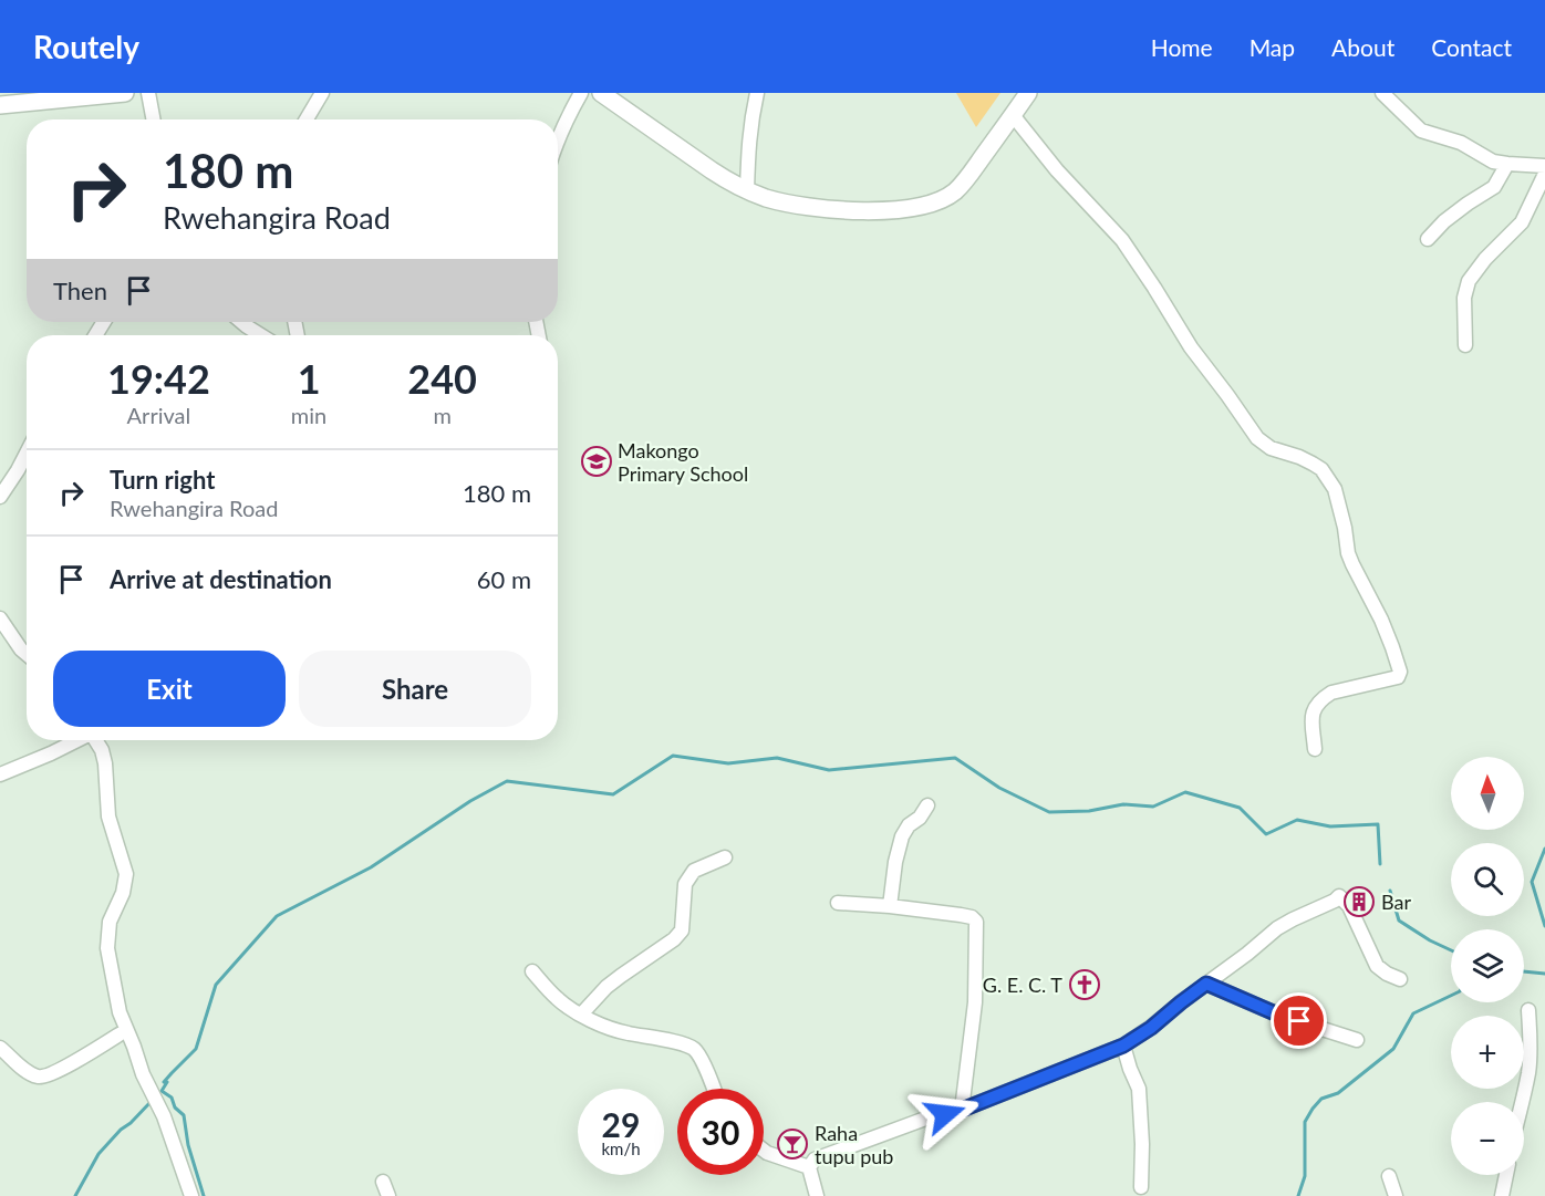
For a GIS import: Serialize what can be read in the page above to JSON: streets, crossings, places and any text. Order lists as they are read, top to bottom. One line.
{"places":{"school or university":["Makongo Primary School"],"building":["Bar"],"church":["G. E. C. T"],"bar":["Raha tupu pub"]},"north":"top","page":{"header":"Routely","nav":["Home","Map","About","Contact"],"turn":["180 m","Rwehangira Road"],"then":"Then","eta":["19:42","Arrival","1","min","240","m"],"list":[{"name":"Turn right","note":"Rwehangira Road","value":"180 m"},{"name":"Arrive at destination","value":"60 m"}],"buttons":["Exit","Share"],"map_buttons":["+","−"],"speed":"29 km/h","limit":"30"}}
